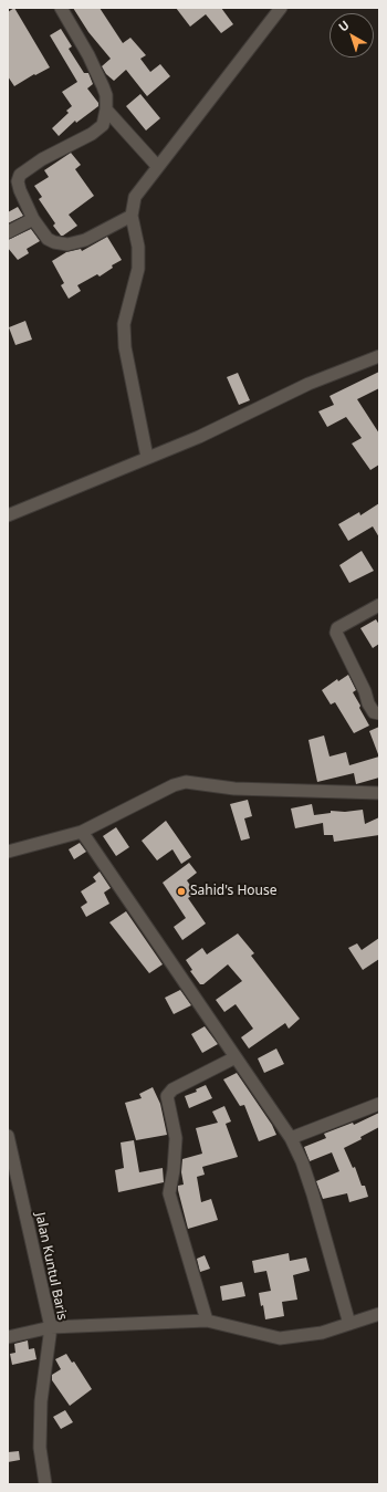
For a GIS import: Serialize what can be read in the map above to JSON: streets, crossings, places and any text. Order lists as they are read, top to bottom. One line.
{"streets":{"street":["Jalan Kuntul Baris"]},"places":["Sahid's House"],"north":"top left"}
